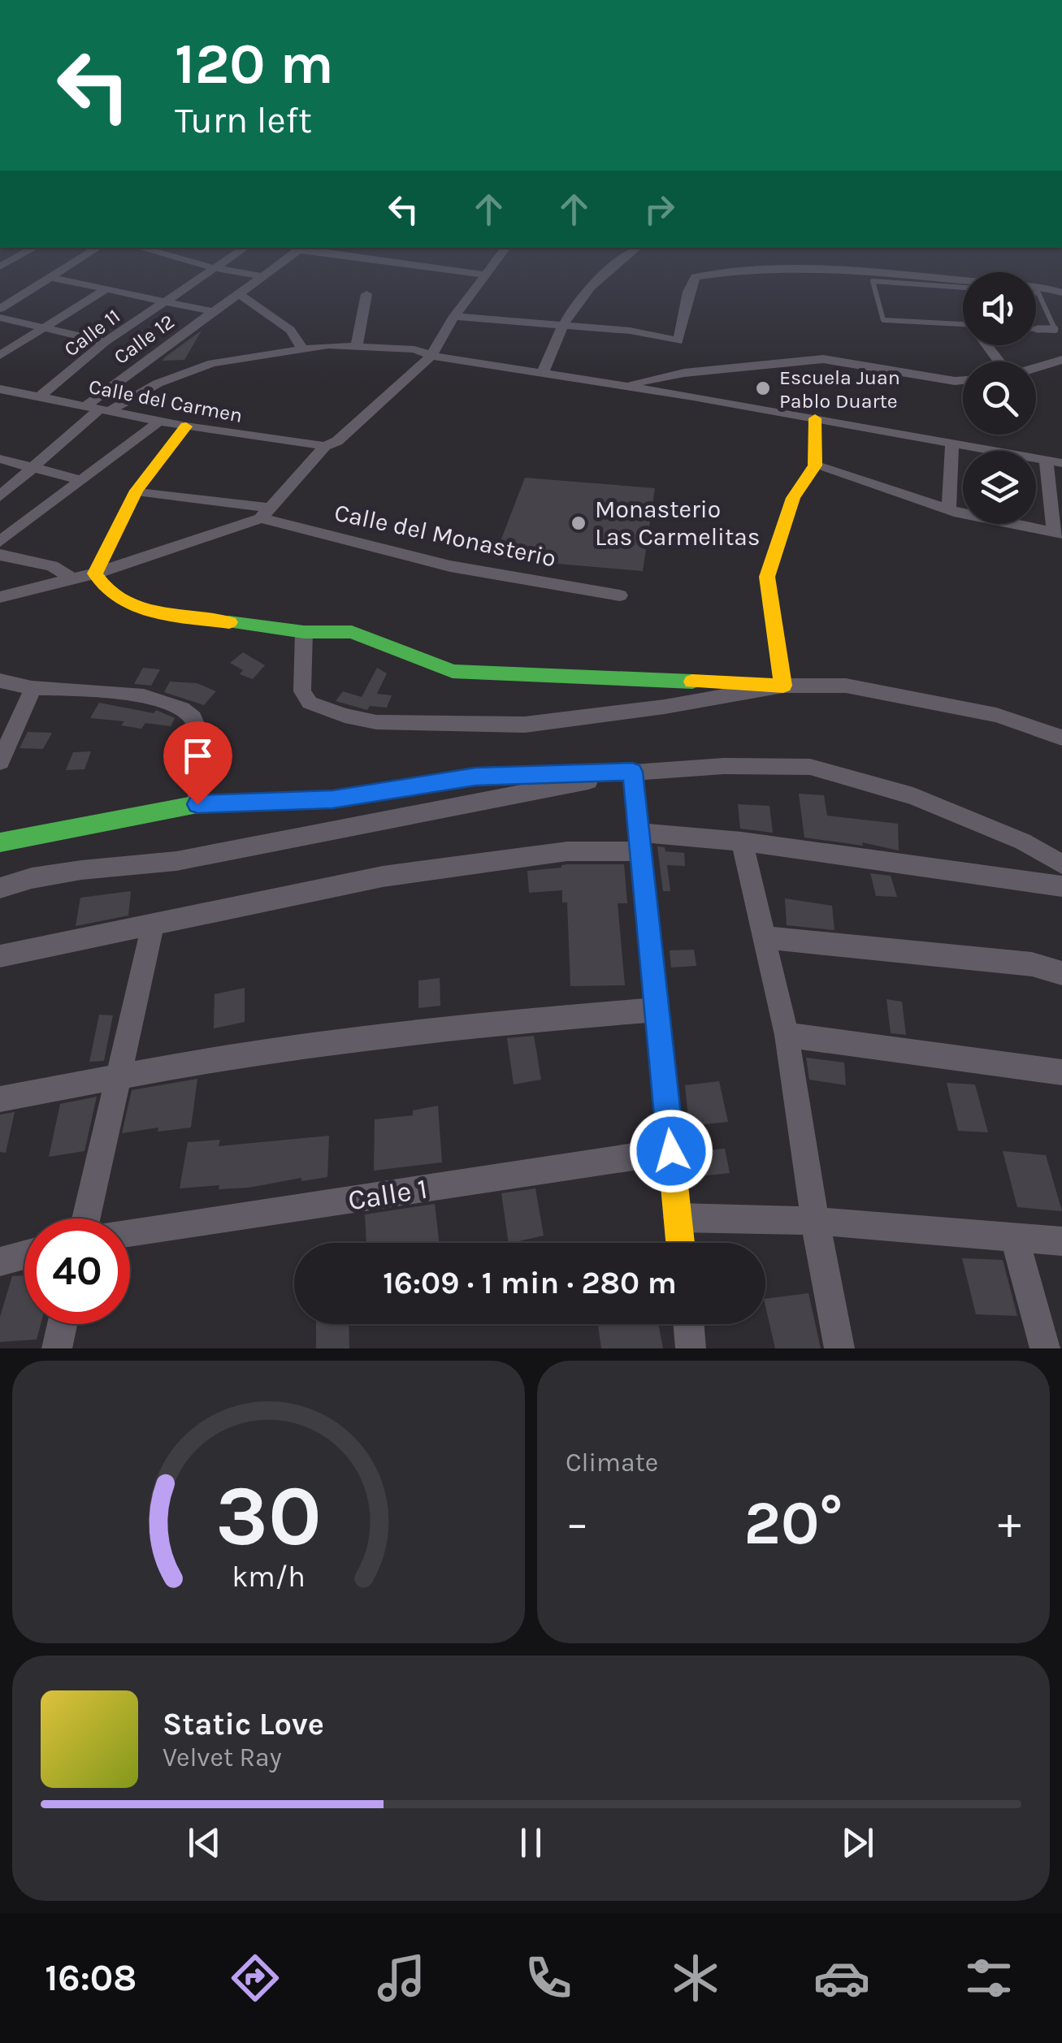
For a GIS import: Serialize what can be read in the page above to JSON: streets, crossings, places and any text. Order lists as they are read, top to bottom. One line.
{"streets":{"street":["Calle 11","Calle 12","Calle del Carmen","Calle del Monasterio","Calle 1"]},"crossings":[["Calle 11","Calle del Carmen"],["Calle 12","Calle del Carmen"]],"places":["Escuela Juan Pablo Duarte","Monasterio Las Carmelitas"],"page":{"turn":["120 m","Turn left"],"limit":"40","trip":"16:09 · 1 min · 280 m","tile":"Climate","heat":["−","20°","+"],"song":["Static Love","Velvet Ray"],"tabs":"16:08","gauge":["30","km/h"]}}
